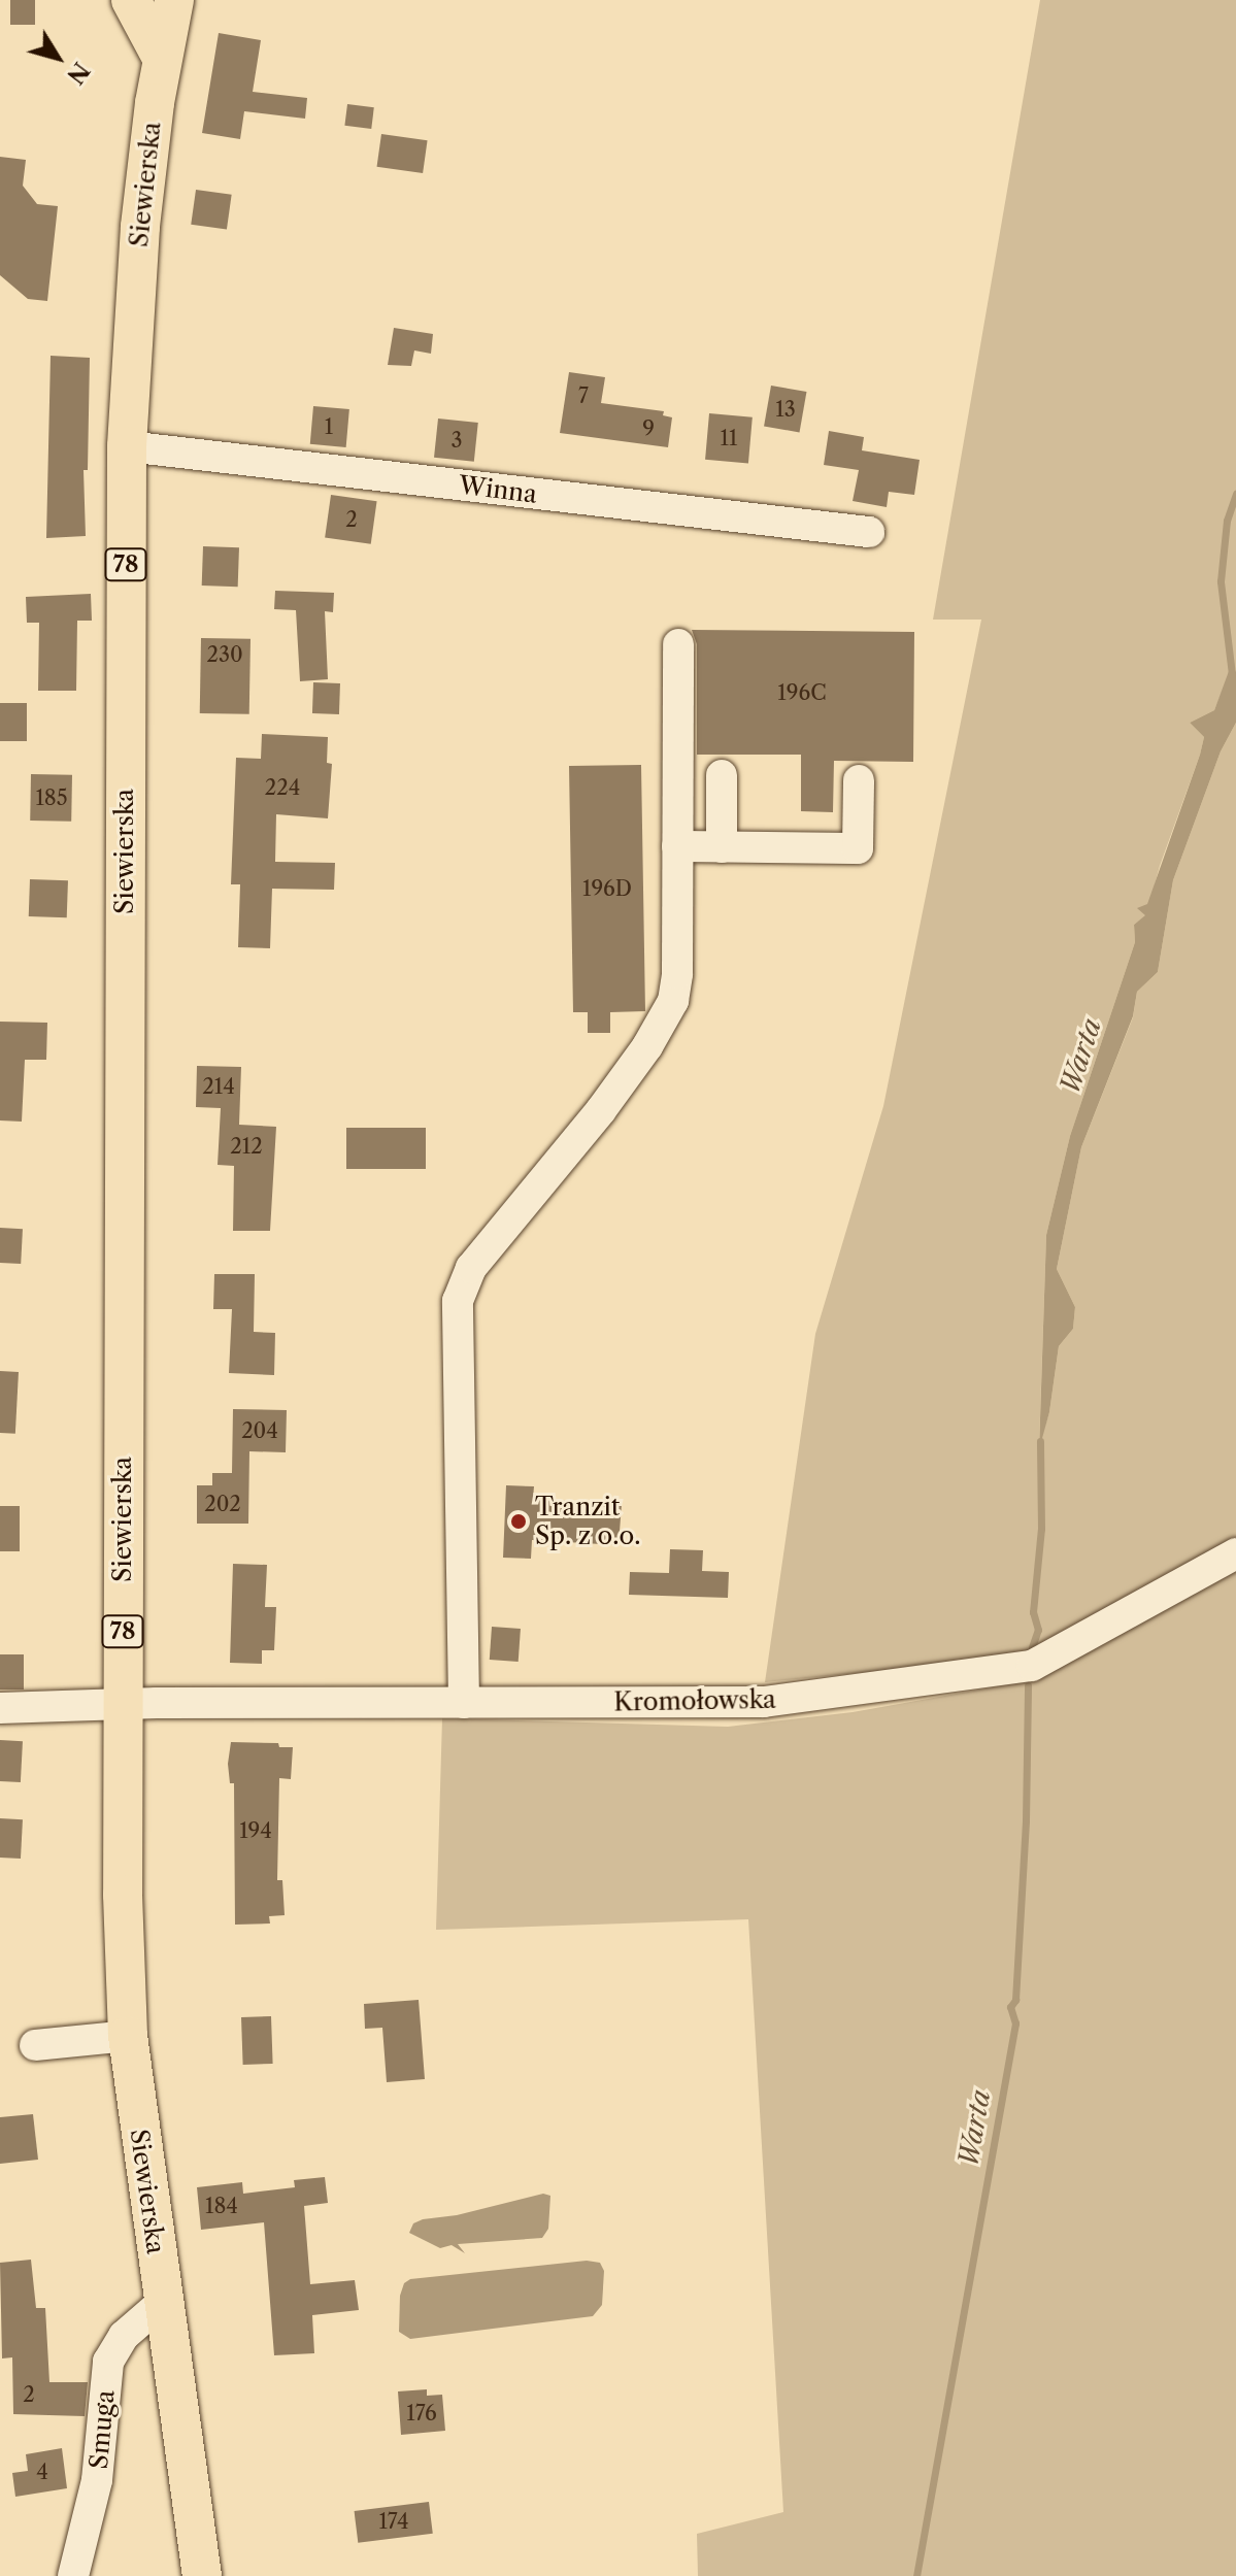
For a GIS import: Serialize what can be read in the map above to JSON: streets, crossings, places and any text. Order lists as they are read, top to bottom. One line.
{"streets":{"main road":["Siewierska","78"],"street":["Winna","Kromołowska","Smuga"]},"crossings":[["Siewierska","Winna"],["Siewierska","Kromołowska"],["Siewierska","Smuga"]],"water":["Warta"],"places":["Tranzit Sp. z o.o."],"house_numbers":["7","13","1","9","11","3","2","230","196C","224","185","196D","214","212","204","202","194","184","2","176","4","174"],"north":"bottom right"}
